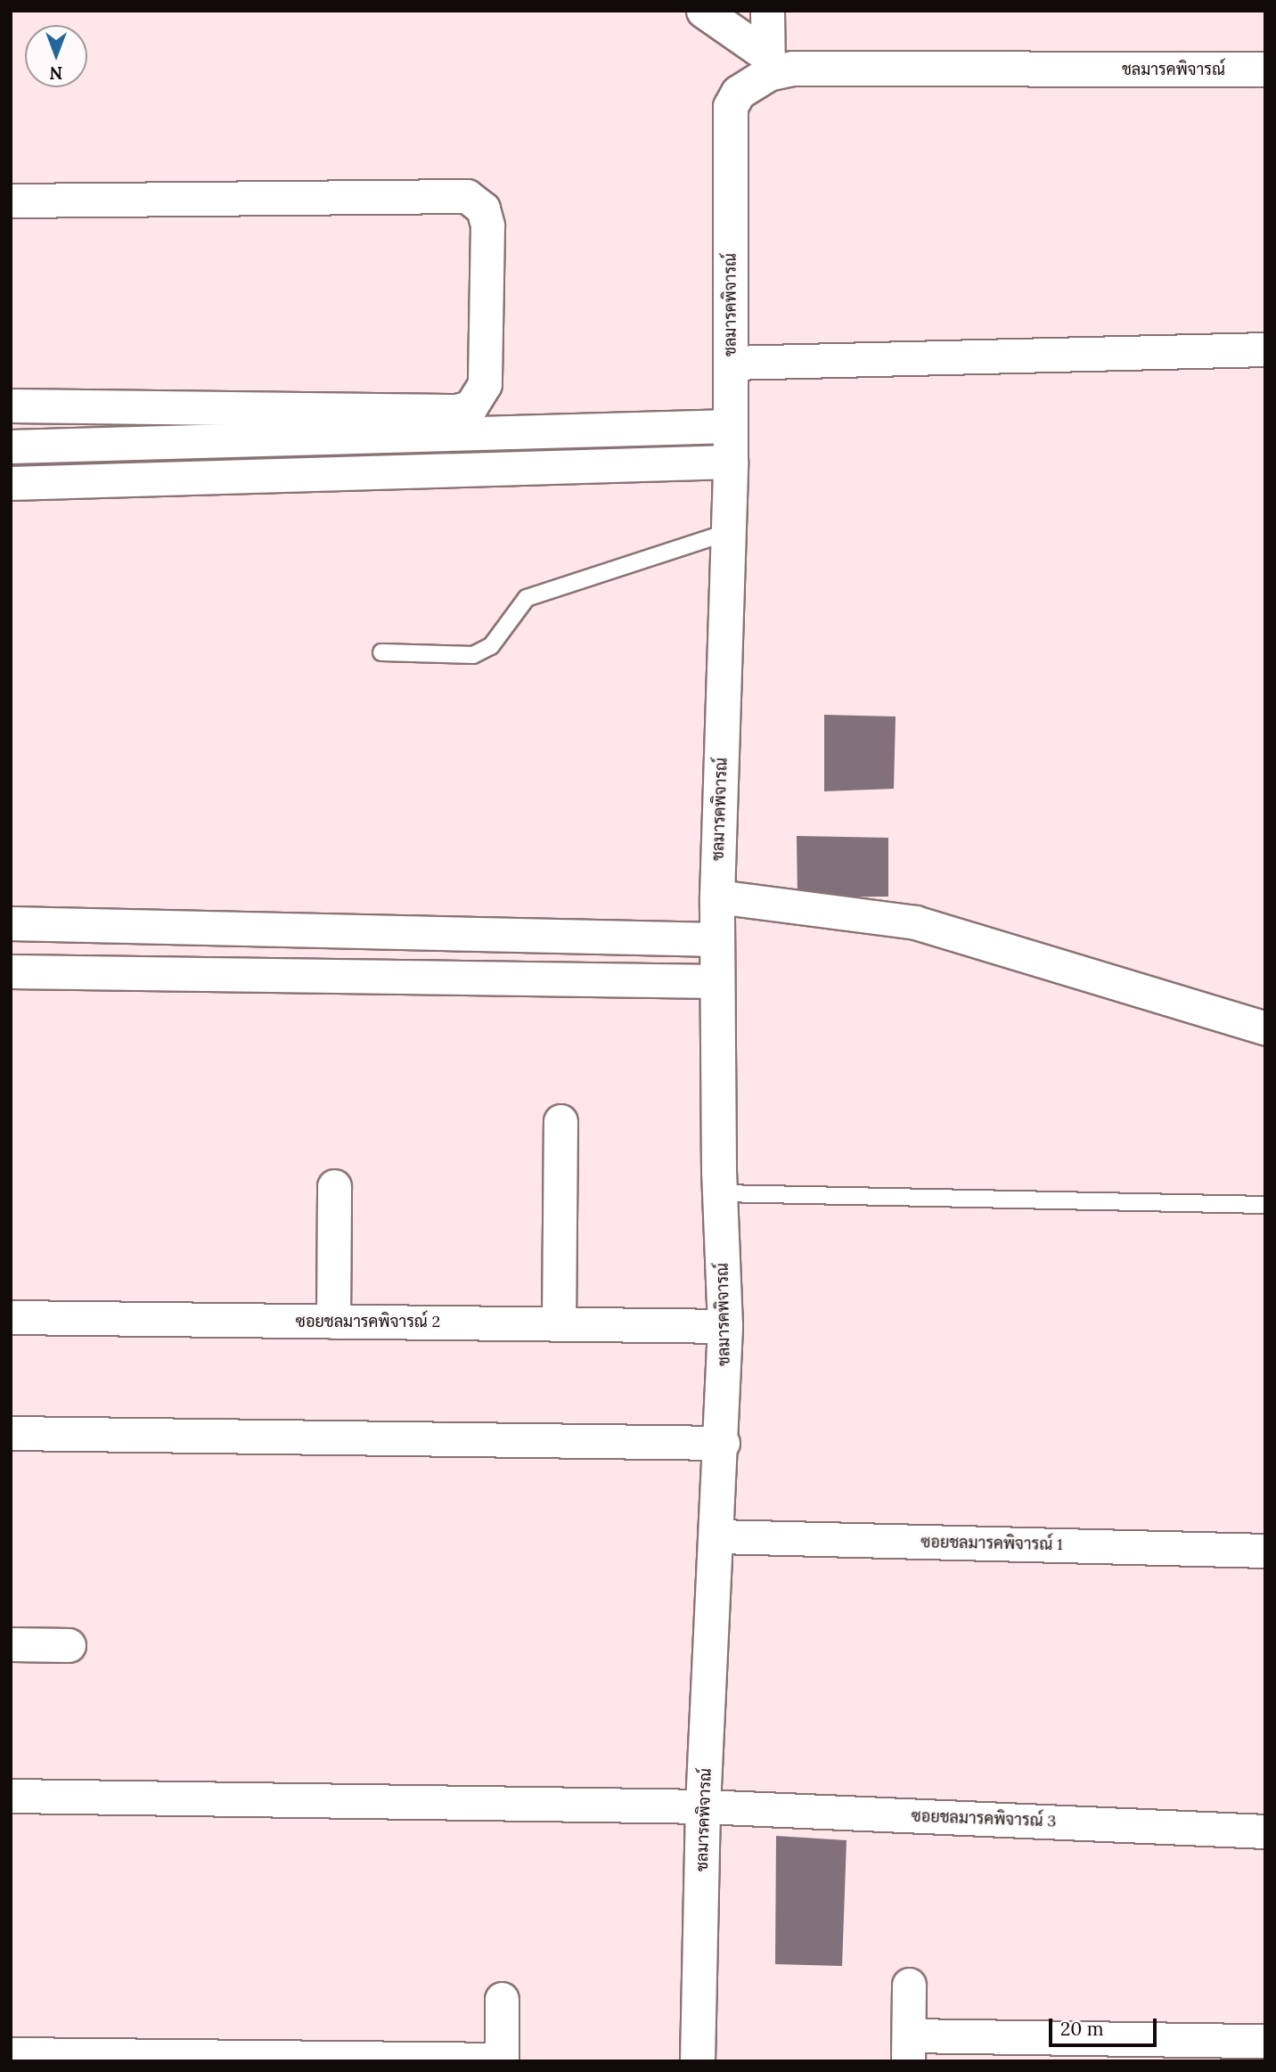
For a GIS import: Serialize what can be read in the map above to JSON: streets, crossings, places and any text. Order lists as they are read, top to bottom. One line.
{"streets":{"street":["ชลมารคพิจารณ์","ซอยชลมารคพิจารณ์ 2","ซอยชลมารคพิจารณ์ 1","ซอยชลมารคพิจารณ์ 3"]},"crossings":[["ชลมารคพิจารณ์","ซอยชลมารคพิจารณ์ 2"],["ชลมารคพิจารณ์","ซอยชลมารคพิจารณ์ 1"],["ชลมารคพิจารณ์","ซอยชลมารคพิจารณ์ 3"]],"scale_bar":"20 m","north":"bottom"}
